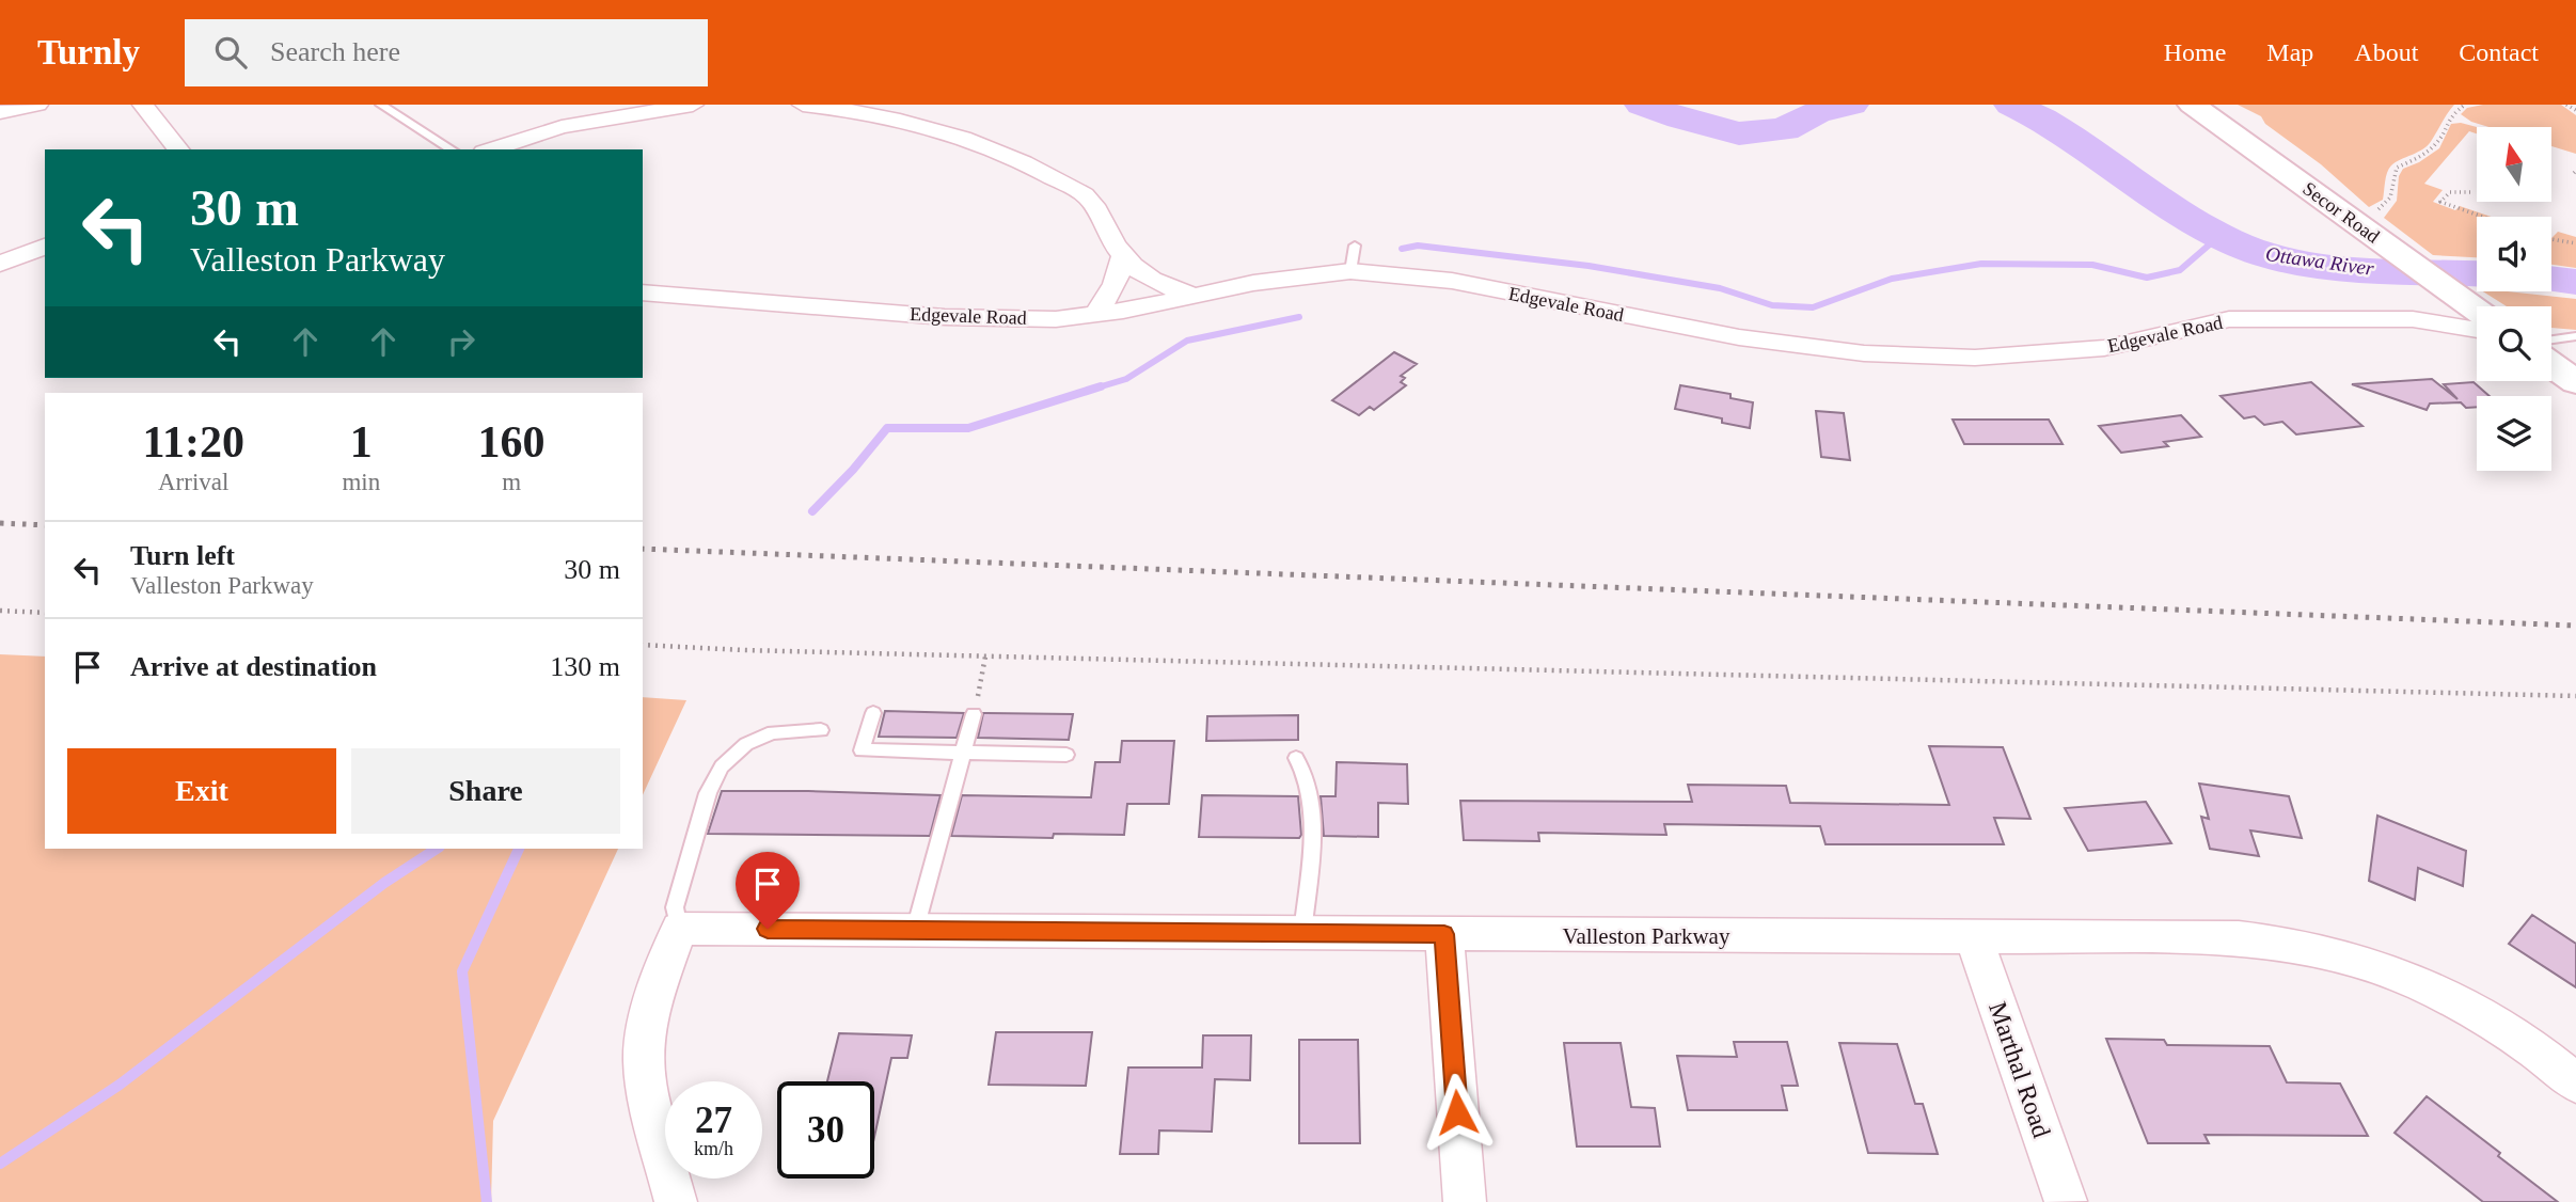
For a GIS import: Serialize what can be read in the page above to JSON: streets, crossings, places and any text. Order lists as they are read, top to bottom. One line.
{"streets":{"main road":["Secor Road"],"street":["Edgevale Road","Valleston Parkway","Marthal Road"]},"crossings":[["Valleston Parkway","Marthal Road"]],"water":["Ottawa River"],"north":"top","page":{"header":"Turnly","search":"Search here","nav":["Home","Map","About","Contact"],"turn":["30 m","Valleston Parkway"],"eta":["11:20","Arrival","1","min","160","m"],"list":[{"name":"Turn left","note":"Valleston Parkway","value":"30 m"},{"name":"Arrive at destination","value":"130 m"}],"buttons":["Exit","Share"],"speed":"27 km/h","limit":"30"}}
